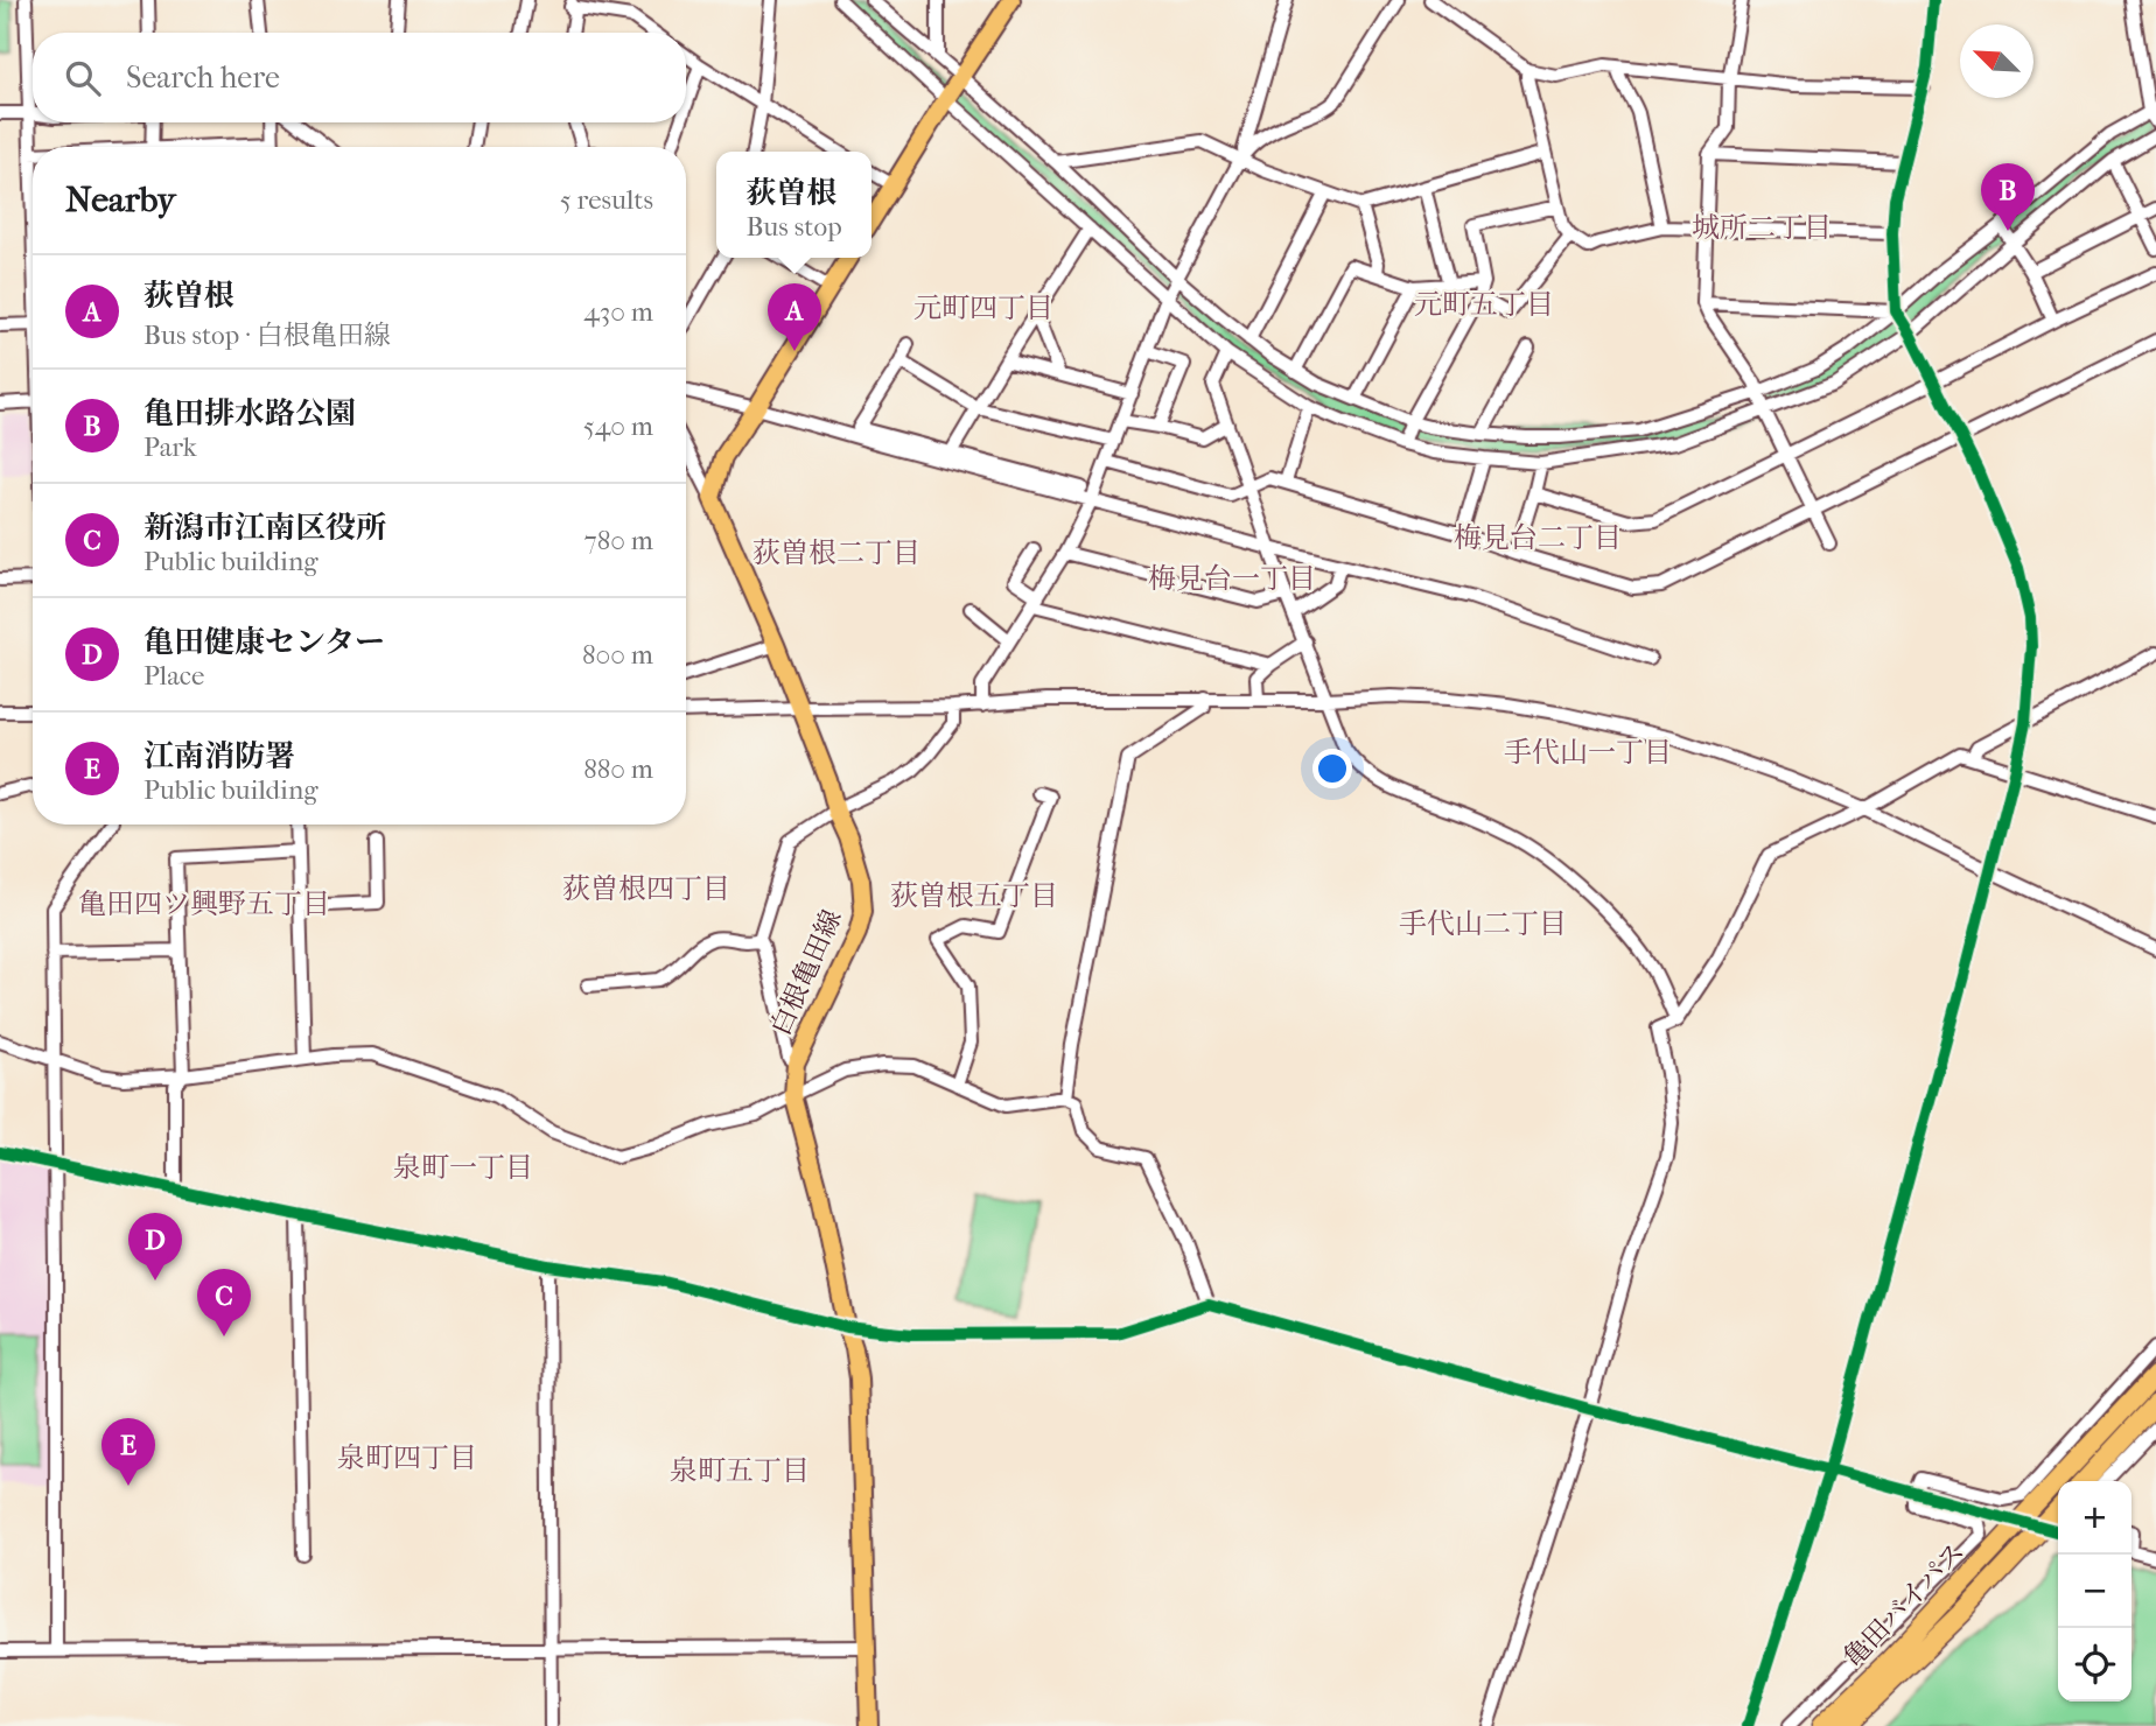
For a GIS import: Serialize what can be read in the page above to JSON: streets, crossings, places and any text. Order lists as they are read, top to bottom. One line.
{"streets":{"highway":["亀田バイパス"],"main road":["白根亀田線"]},"districts":["城所二丁目","元町五丁目","元町四丁目","梅見台二丁目","荻曽根二丁目","梅見台一丁目","手代山一丁目","荻曽根四丁目","荻曽根五丁目","亀田四ツ興野五丁目","手代山二丁目","泉町一丁目","泉町四丁目","泉町五丁目"],"north":"top left","page":{"search":"Search here","heading":["Nearby","5 results"],"popup":["荻曽根","Bus stop"],"pins":["B","A","D","C","E"],"list":[{"mark":"A","name":"荻曽根","note":"Bus stop · 白根亀田線","value":"430 m"},{"mark":"B","name":"亀田排水路公園","note":"Park","value":"540 m"},{"mark":"C","name":"新潟市江南区役所","note":"Public building","value":"780 m"},{"mark":"D","name":"亀田健康センター","note":"Place","value":"800 m"},{"mark":"E","name":"江南消防署","note":"Public building","value":"880 m"}],"map_buttons":["+","−"]}}
